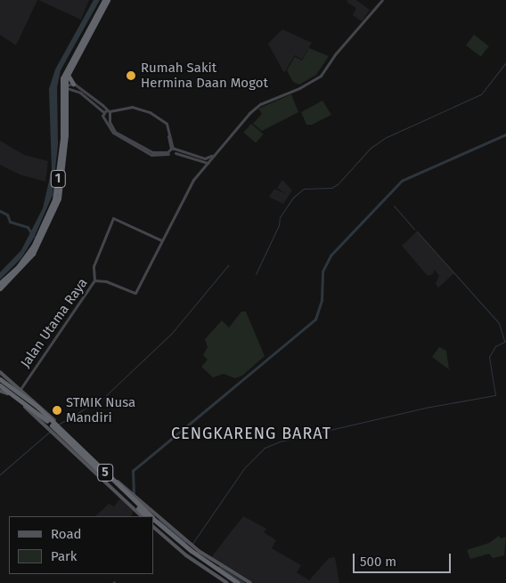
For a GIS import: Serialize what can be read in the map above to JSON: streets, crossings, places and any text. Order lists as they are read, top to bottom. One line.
{"streets":{"highway":["1","5"],"main road":["Jalan Utama Raya"]},"districts":["CENGKARENG BARAT"],"places":["Rumah Sakit Hermina Daan Mogot","STMIK Nusa Mandiri"],"legend":["Road","Park"],"scale_bar":"500 m"}
